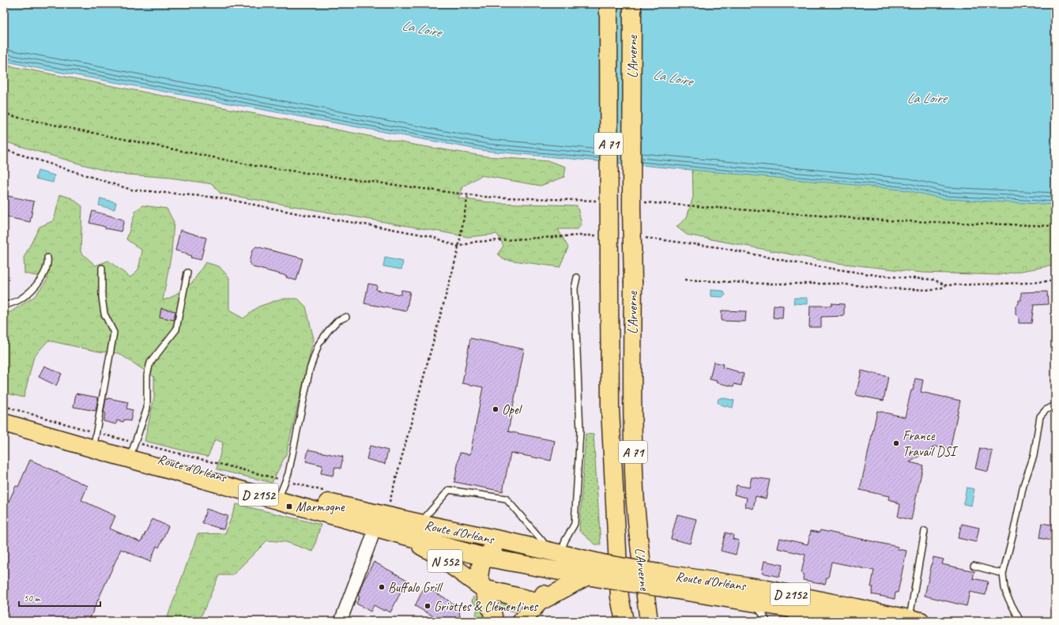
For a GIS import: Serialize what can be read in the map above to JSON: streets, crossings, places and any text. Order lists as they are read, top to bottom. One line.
{"streets":{"main road":["L'Arverne","A 71","Route d'Orléans","D 2152","N 552"]},"crossings":[["Route d'Orléans","N 552"]],"water":["La Loire"],"places":{"other":["Opel","France Travail DSI","Buffalo Grill","Griottes & Clémentines"],"transit":["Marmogne"]},"scale_bar":"50 m"}
